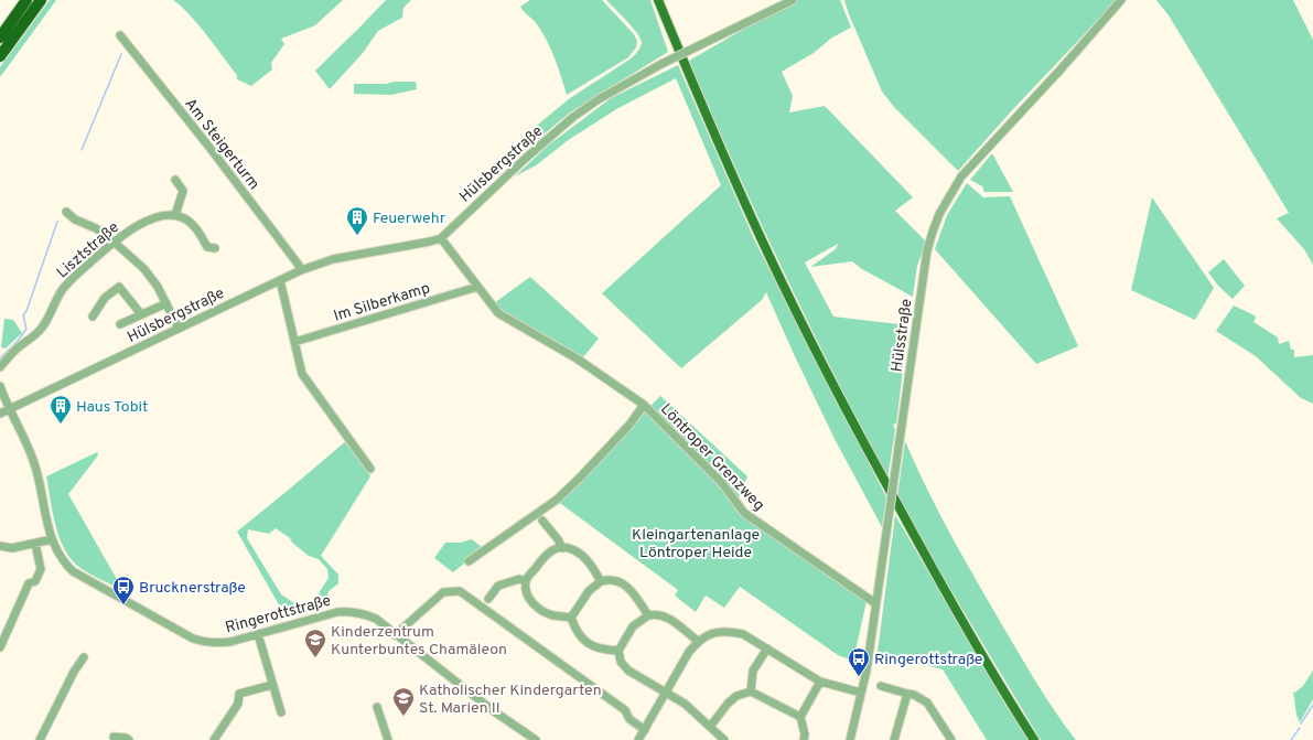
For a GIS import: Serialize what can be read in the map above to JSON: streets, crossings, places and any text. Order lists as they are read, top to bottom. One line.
{"streets":{"street":["Am Steigerturm","Hülsbergstraße","Lisztstraße","Im Silberkamp","Hülsstraße","Löntroper Grenzweg","Ringerottstraße"]},"crossings":[["Am Steigerturm","Hülsbergstraße"],["Hülsbergstraße","Löntroper Grenzweg"],["Hülsbergstraße","Ringerottstraße"],["Im Silberkamp","Löntroper Grenzweg"],["Hülsstraße","Löntroper Grenzweg"]],"parks":["Kleingartenanlage Löntroper Heide"],"places":{"building":["Feuerwehr","Haus Tobit"],"bus stop":["Brucknerstraße","Ringerottstraße"],"school or university":["Kinderzentrum Kunterbuntes Chamäleon","Katholischer Kindergarten St. Marien II"]}}
